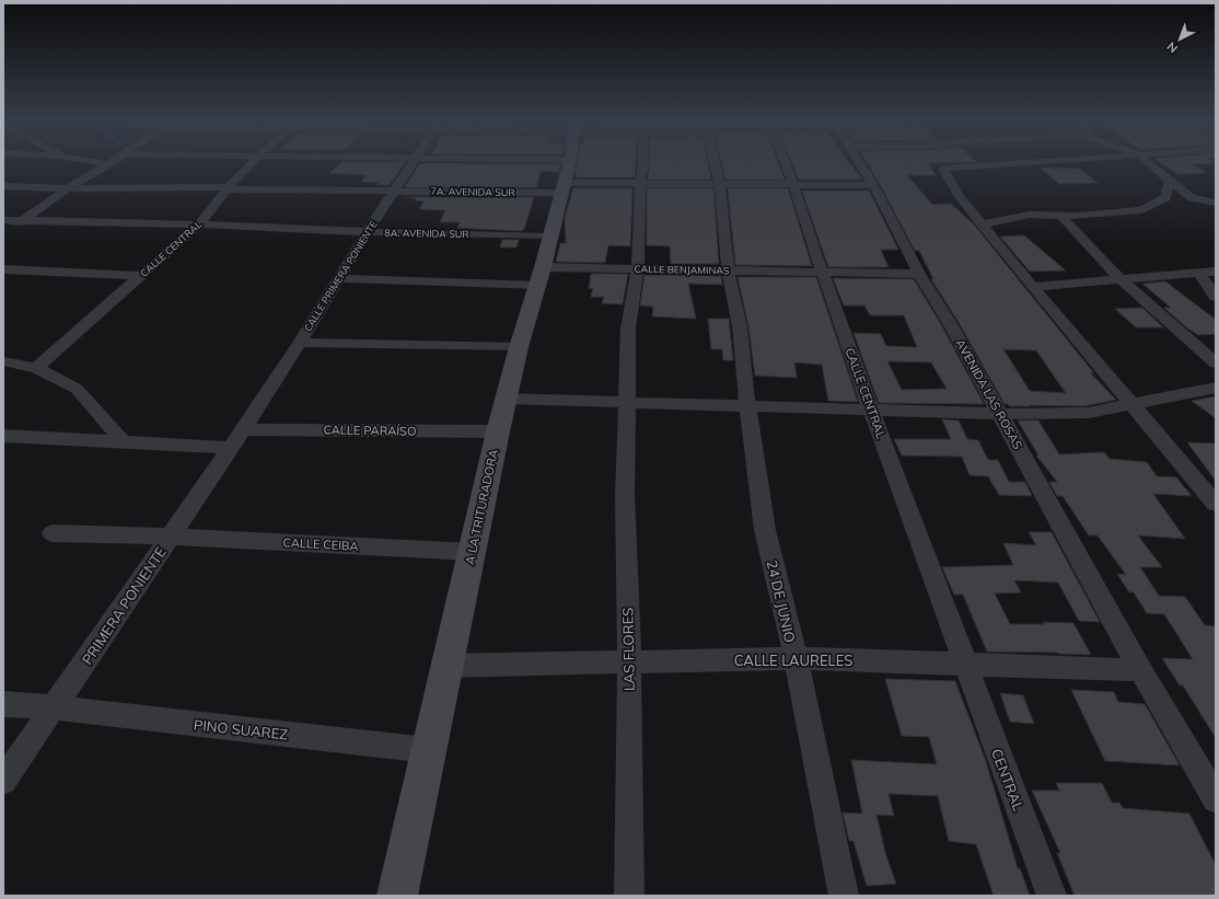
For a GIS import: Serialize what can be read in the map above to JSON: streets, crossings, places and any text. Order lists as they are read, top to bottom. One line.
{"streets":{"street":["7A. AVENIDA SUR","8A. AVENIDA SUR","CALLE CENTRAL","CALLE BENJAMINAS","CALLE PRIMERA PONIENTE","AVENIDA LAS ROSAS","CALLE PARAÍSO","A LA TRITURADORA","CALLE CEIBA","24 DE JUNIO","PRIMERA PONIENTE","LAS FLORES","CALLE LAURELES","PINO SUAREZ","CENTRAL"]},"crossings":[["7A. AVENIDA SUR","CALLE CENTRAL"],["7A. AVENIDA SUR","CALLE PRIMERA PONIENTE"],["7A. AVENIDA SUR","A LA TRITURADORA"],["8A. AVENIDA SUR","CALLE CENTRAL"],["8A. AVENIDA SUR","CALLE PRIMERA PONIENTE"],["8A. AVENIDA SUR","A LA TRITURADORA"],["CALLE CENTRAL","CALLE BENJAMINAS"],["CALLE CENTRAL","CALLE LAURELES"],["CALLE CENTRAL","CENTRAL"],["CALLE BENJAMINAS","CALLE PRIMERA PONIENTE"],["CALLE BENJAMINAS","AVENIDA LAS ROSAS"],["CALLE BENJAMINAS","A LA TRITURADORA"],["CALLE BENJAMINAS","24 DE JUNIO"],["CALLE BENJAMINAS","LAS FLORES"],["CALLE PRIMERA PONIENTE","CALLE PARAÍSO"],["CALLE PRIMERA PONIENTE","PRIMERA PONIENTE"],["AVENIDA LAS ROSAS","CALLE LAURELES"],["CALLE PARAÍSO","A LA TRITURADORA"],["CALLE PARAÍSO","PRIMERA PONIENTE"],["A LA TRITURADORA","CALLE CEIBA"],["A LA TRITURADORA","CALLE LAURELES"],["A LA TRITURADORA","PINO SUAREZ"],["CALLE CEIBA","PRIMERA PONIENTE"],["24 DE JUNIO","CALLE LAURELES"],["PRIMERA PONIENTE","PINO SUAREZ"],["LAS FLORES","CALLE LAURELES"],["CALLE LAURELES","CENTRAL"]],"north":"bottom left"}
